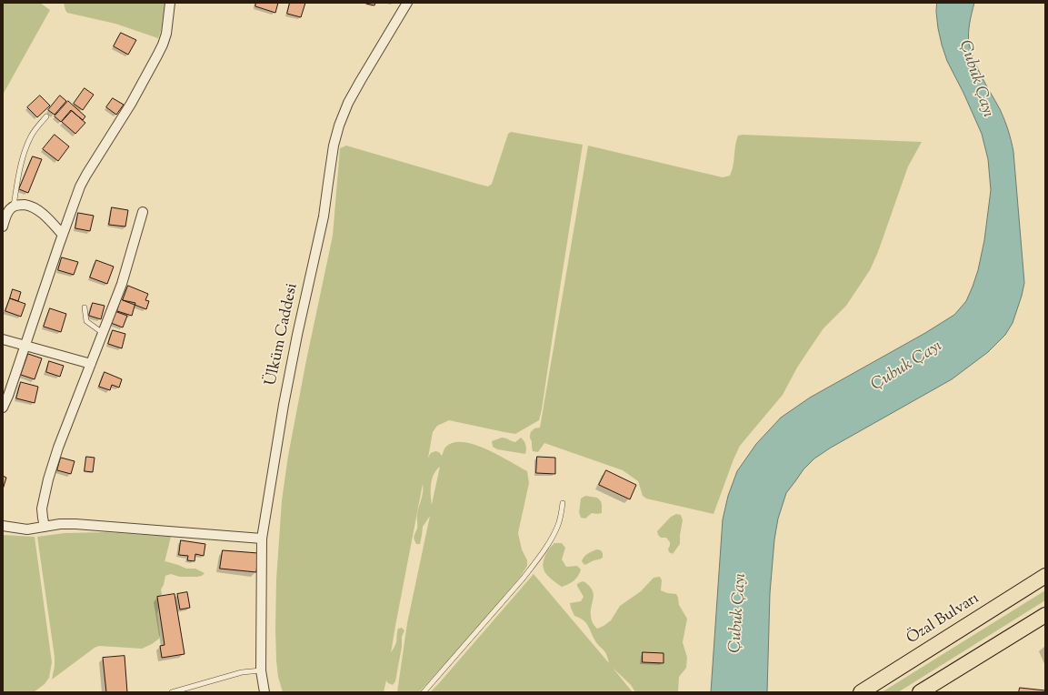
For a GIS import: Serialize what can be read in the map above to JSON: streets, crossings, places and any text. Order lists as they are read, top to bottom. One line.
{"streets":{"highway":["Özal Bulvarı"],"street":["Ülküm Caddesi"]},"water":["Çubuk Çayı"]}
